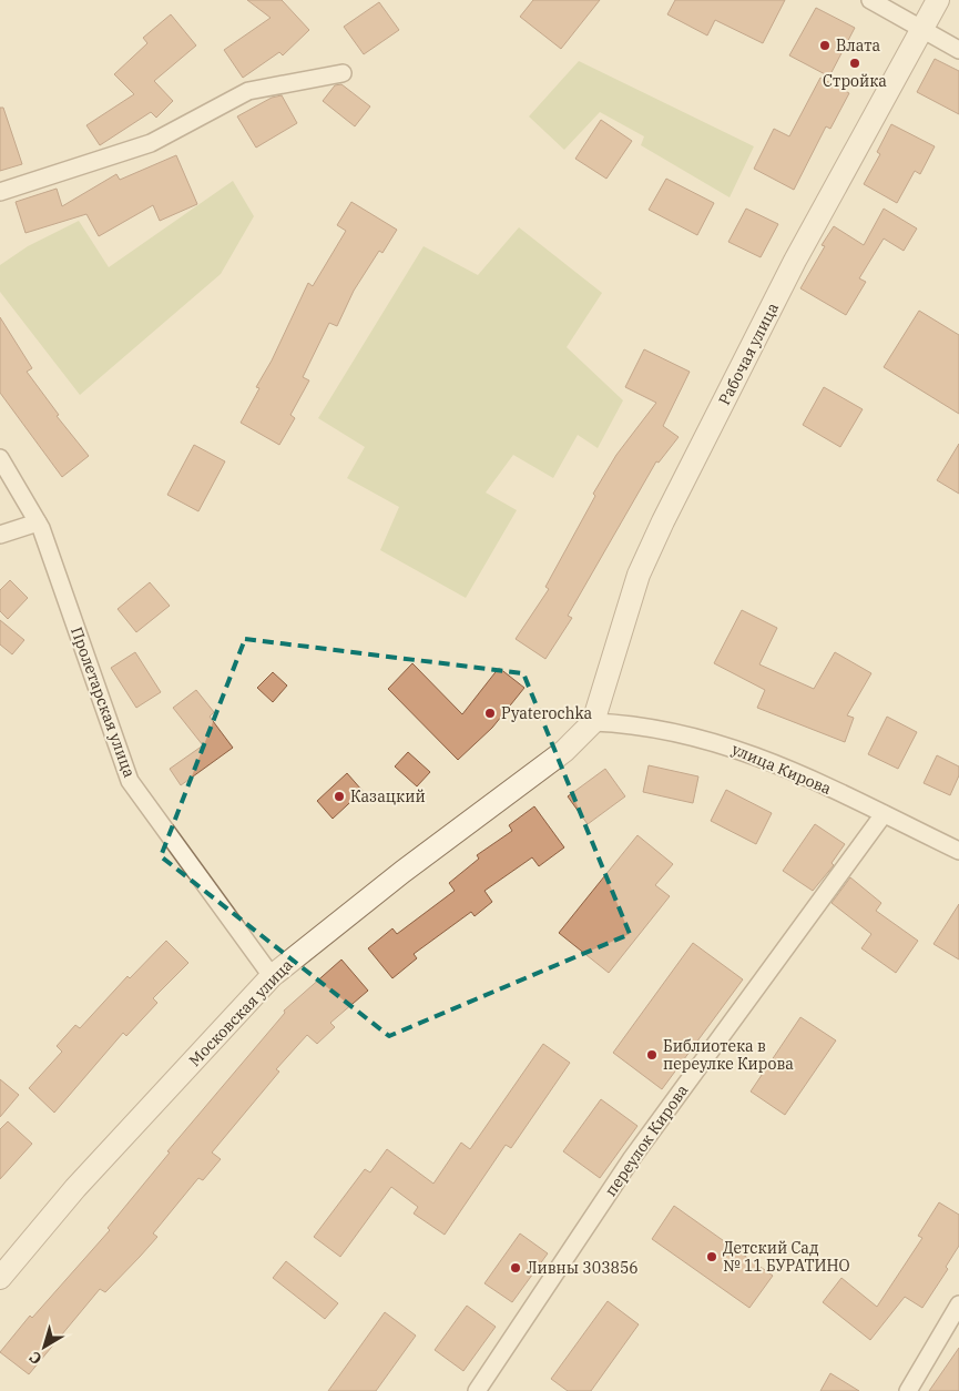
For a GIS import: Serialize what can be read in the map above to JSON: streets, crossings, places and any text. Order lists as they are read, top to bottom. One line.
{"streets":{"street":["Рабочая улица","Пролетарская улица","улица Кирова","Московская улица","переулок Кирова"]},"crossings":[["Рабочая улица","улица Кирова"],["Рабочая улица","Московская улица"],["Пролетарская улица","Московская улица"],["улица Кирова","Московская улица"],["улица Кирова","переулок Кирова"]],"places":["Влата","Стройка","Pyaterochka","Казацкий","Библиотека в переулке Кирова","Детский Сад № 11 БУРАТИНО","Ливны 303856"],"north":"bottom left"}
